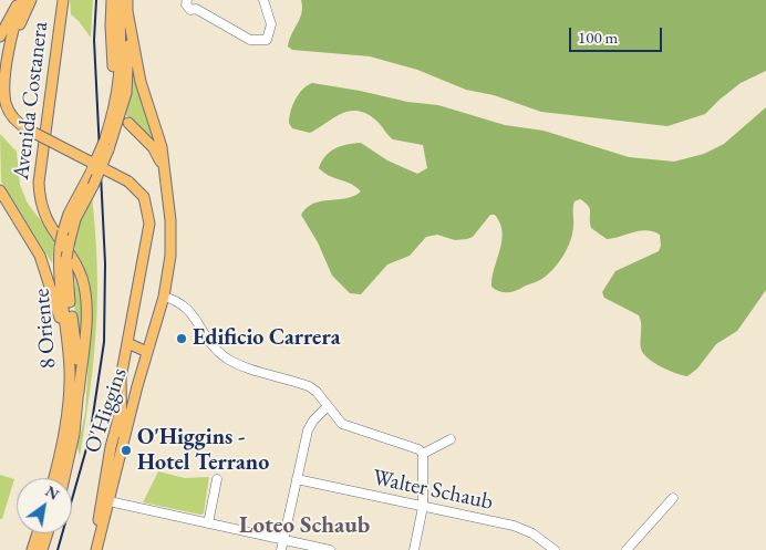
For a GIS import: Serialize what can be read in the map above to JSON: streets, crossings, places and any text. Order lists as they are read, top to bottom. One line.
{"streets":{"main road":["Avenida Costanera","8 Oriente","O'Higgins"],"street":["Walter Schaub"]},"crossings":[["Avenida Costanera","8 Oriente"]],"districts":["Loteo Schaub"],"places":["Edificio Carrera","O'Higgins - Hotel Terrano"],"scale_bar":"100 m","north":"top right"}
